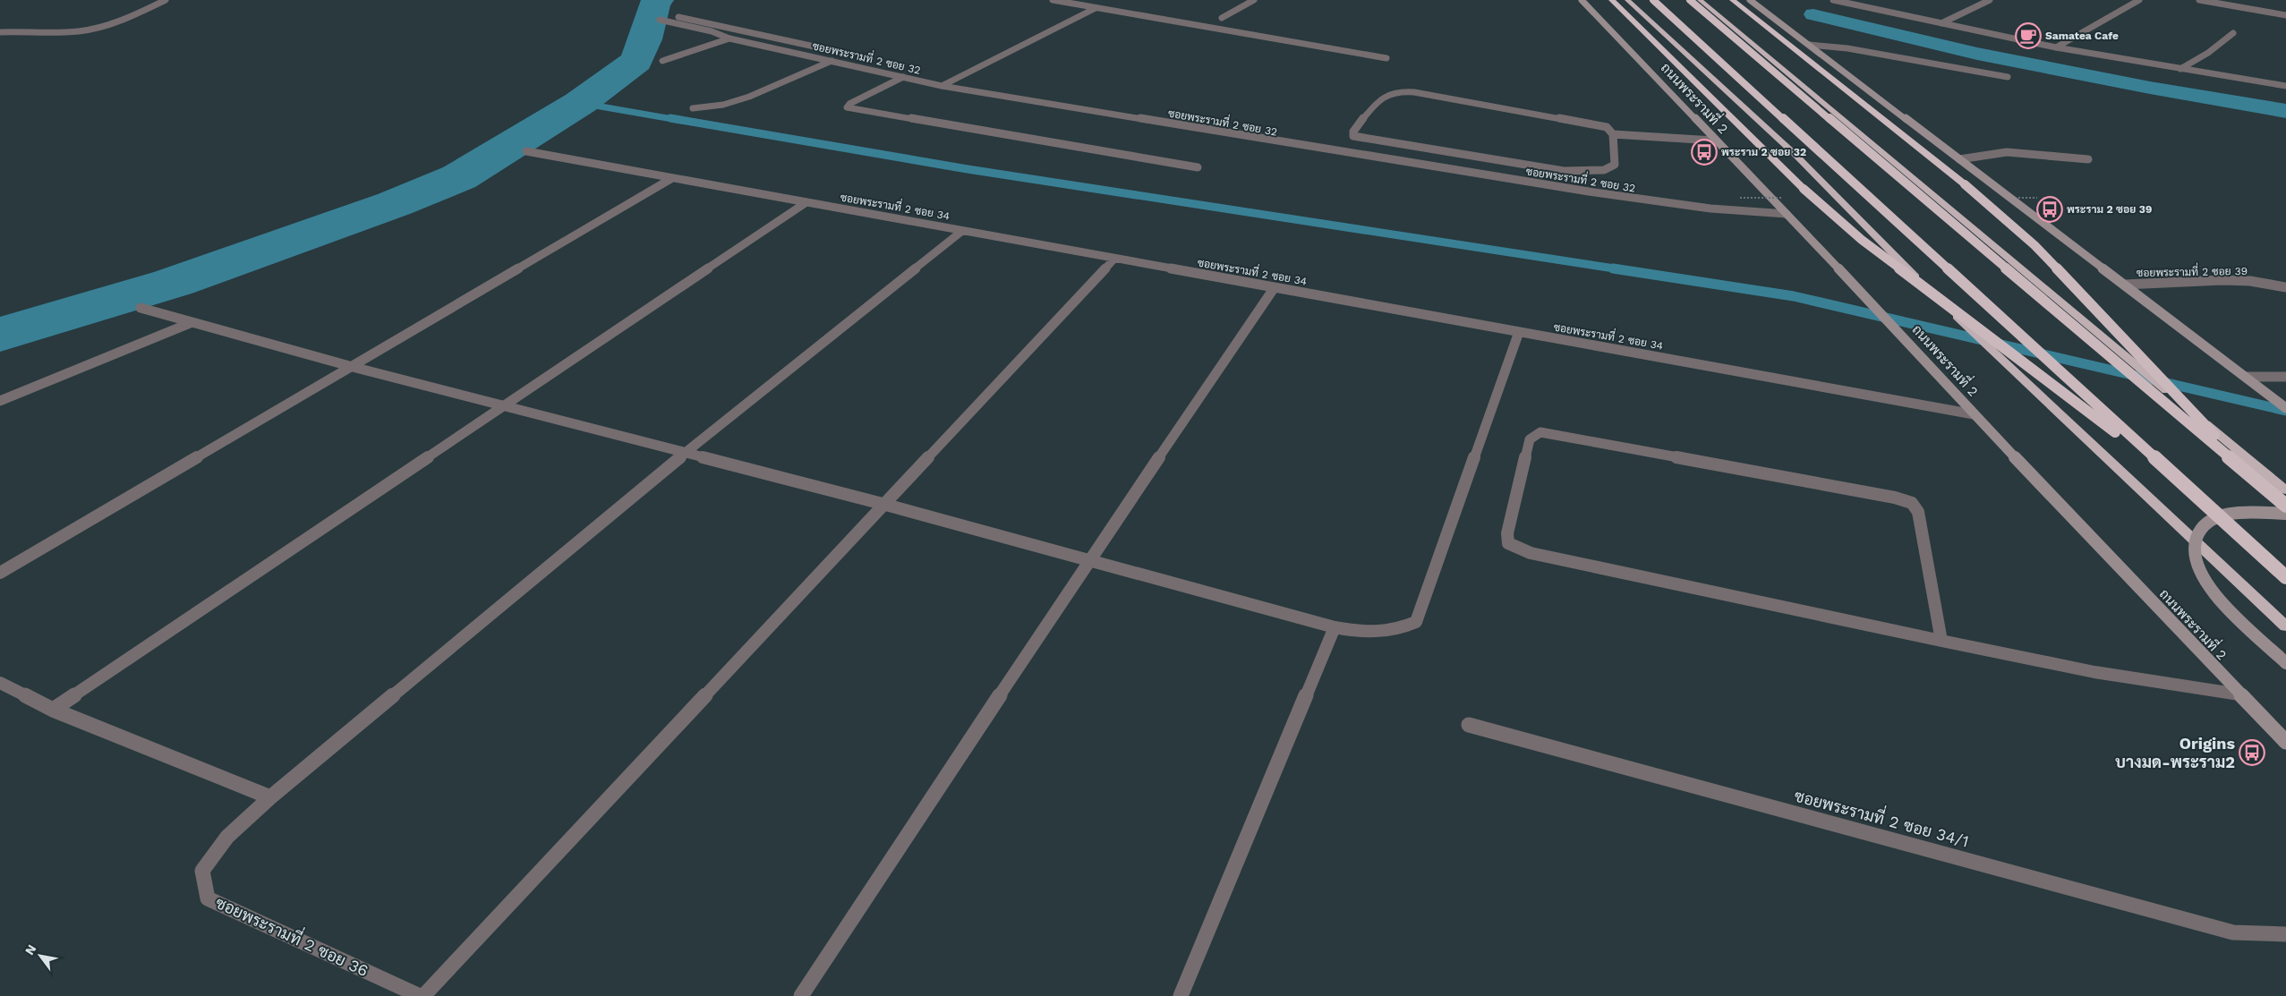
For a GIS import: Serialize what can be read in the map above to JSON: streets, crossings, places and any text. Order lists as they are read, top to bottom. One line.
{"streets":{"highway":["ถนนพระรามที่ 2"],"street":["ซอยพระรามที่ 2 ซอย 32","ซอยพระรามที่ 2 ซอย 34","ซอยพระรามที่ 2 ซอย 39","ซอยพระรามที่ 2 ซอย 34/1","ซอยพระรามที่ 2 ซอย 36"]},"crossings":[["ซอยพระรามที่ 2 ซอย 32","ถนนพระรามที่ 2"],["ถนนพระรามที่ 2","ซอยพระรามที่ 2 ซอย 34"]],"places":{"cafe":["Samatea Cafe"],"bus stop":["พระราม 2 ซอย 32","พระราม 2 ซอย 39","Origins บางมด-พระราม2"]},"north":"top left"}
